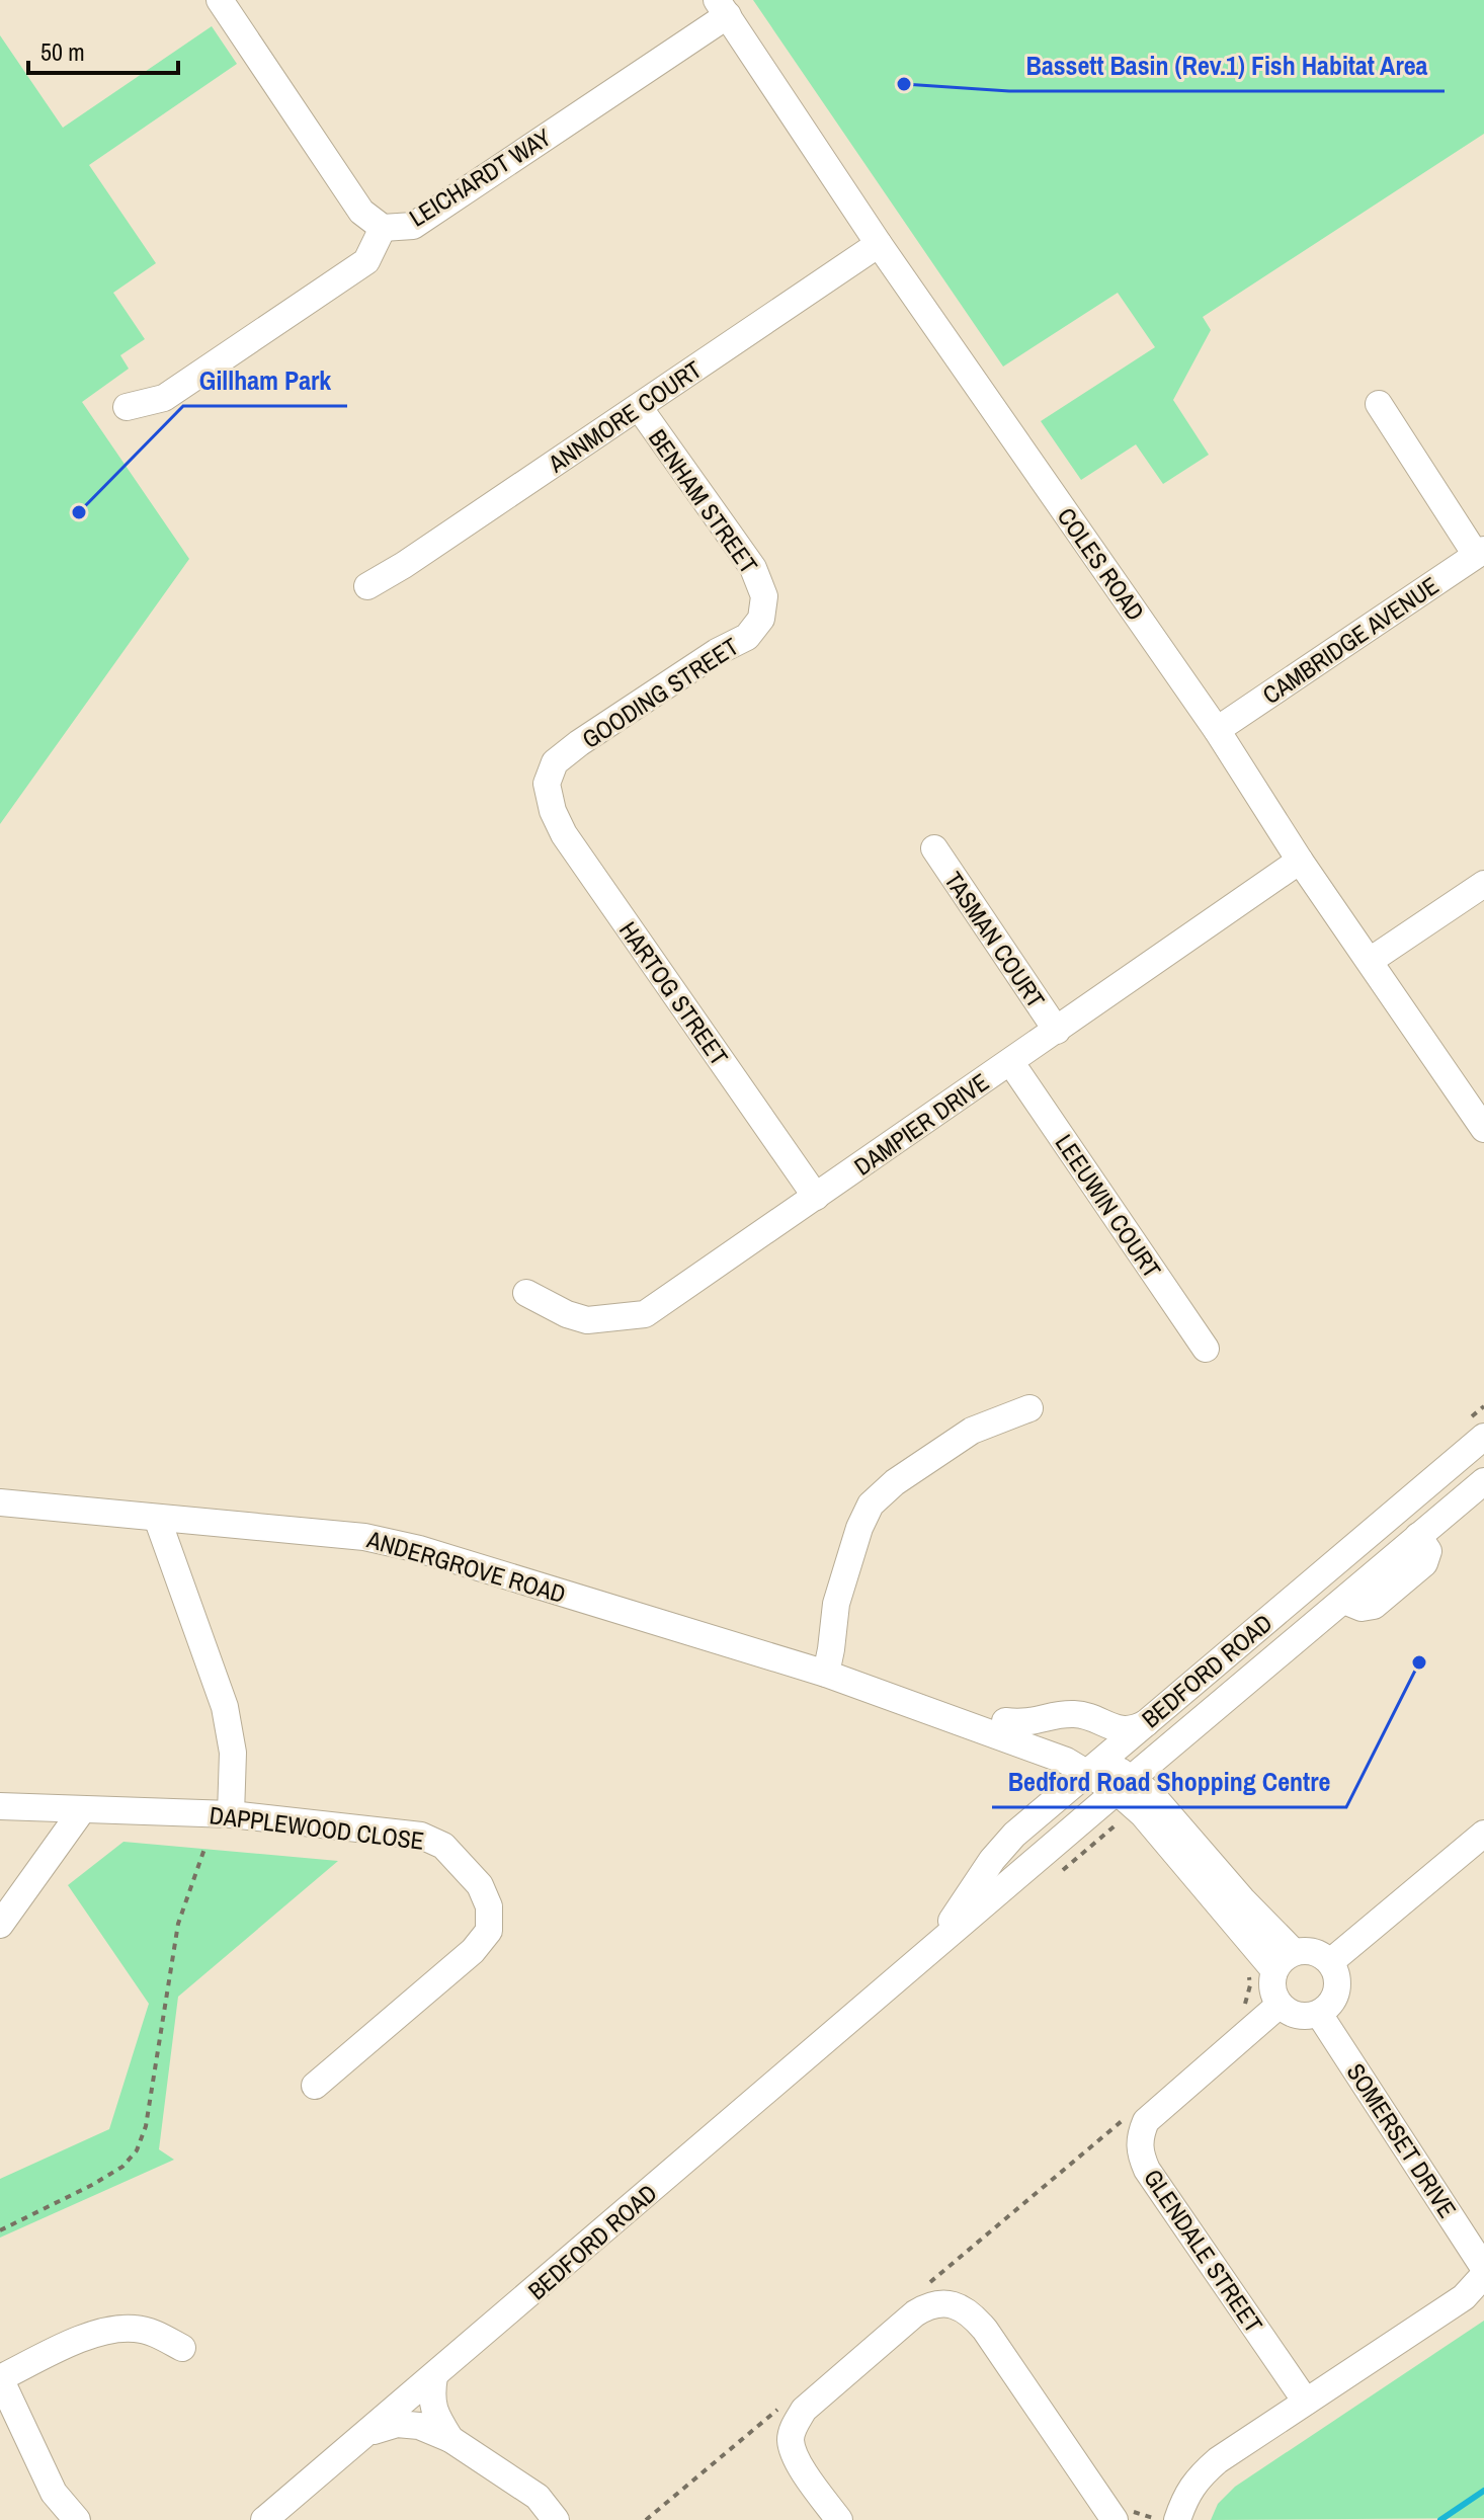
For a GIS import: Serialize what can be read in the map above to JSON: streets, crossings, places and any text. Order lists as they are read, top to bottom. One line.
{"streets":{"street":["LEICHARDT WAY","ANNMORE COURT","BENHAM STREET","COLES ROAD","CAMBRIDGE AVENUE","GOODING STREET","TASMAN COURT","HARTOG STREET","DAMPIER DRIVE","LEEUWIN COURT","ANDERGROVE ROAD","BEDFORD ROAD","DAPPLEWOOD CLOSE","SOMERSET DRIVE","GLENDALE STREET"]},"crossings":[["LEICHARDT WAY","COLES ROAD"],["ANNMORE COURT","BENHAM STREET"],["ANNMORE COURT","COLES ROAD"],["BENHAM STREET","GOODING STREET"],["COLES ROAD","CAMBRIDGE AVENUE"],["COLES ROAD","DAMPIER DRIVE"],["GOODING STREET","HARTOG STREET"],["TASMAN COURT","DAMPIER DRIVE"],["HARTOG STREET","DAMPIER DRIVE"],["DAMPIER DRIVE","LEEUWIN COURT"],["ANDERGROVE ROAD","BEDFORD ROAD"],["SOMERSET DRIVE","GLENDALE STREET"]],"places":["Bassett Basin (Rev.1) Fish Habitat Area","Gillham Park","Bedford Road Shopping Centre"],"scale_bar":"50 m"}
